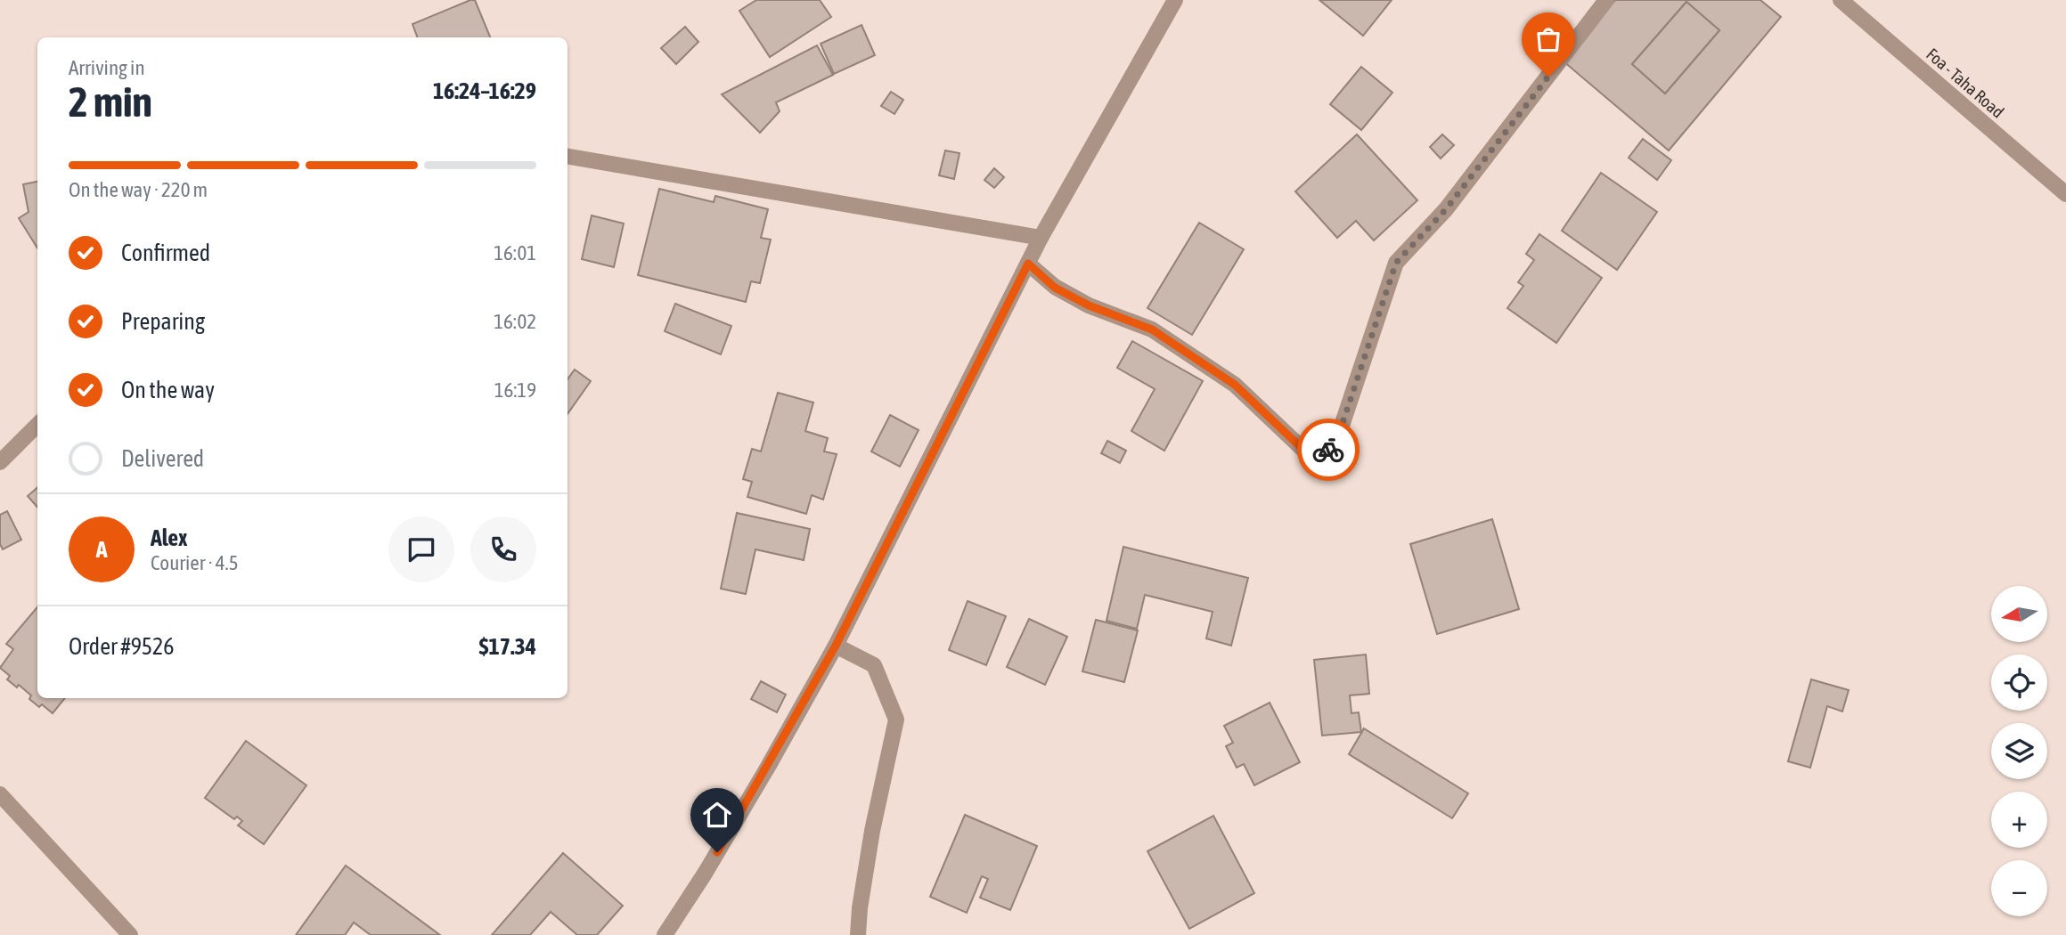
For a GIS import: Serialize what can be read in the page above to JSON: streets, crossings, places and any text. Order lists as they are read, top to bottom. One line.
{"streets":{"street":["Foa - Taha Road"]},"north":"left","page":{"heading":["2 min","Arriving in","16:24–16:29"],"panel":["Alex","Courier · 4.5","Order #9526","$17.34"],"bar":"On the way · 220 m","list":[["Confirmed","16:01"],["Preparing","16:02"],["On the way","16:19"],"Delivered"],"round":"A","map_buttons":["+","−"]}}
